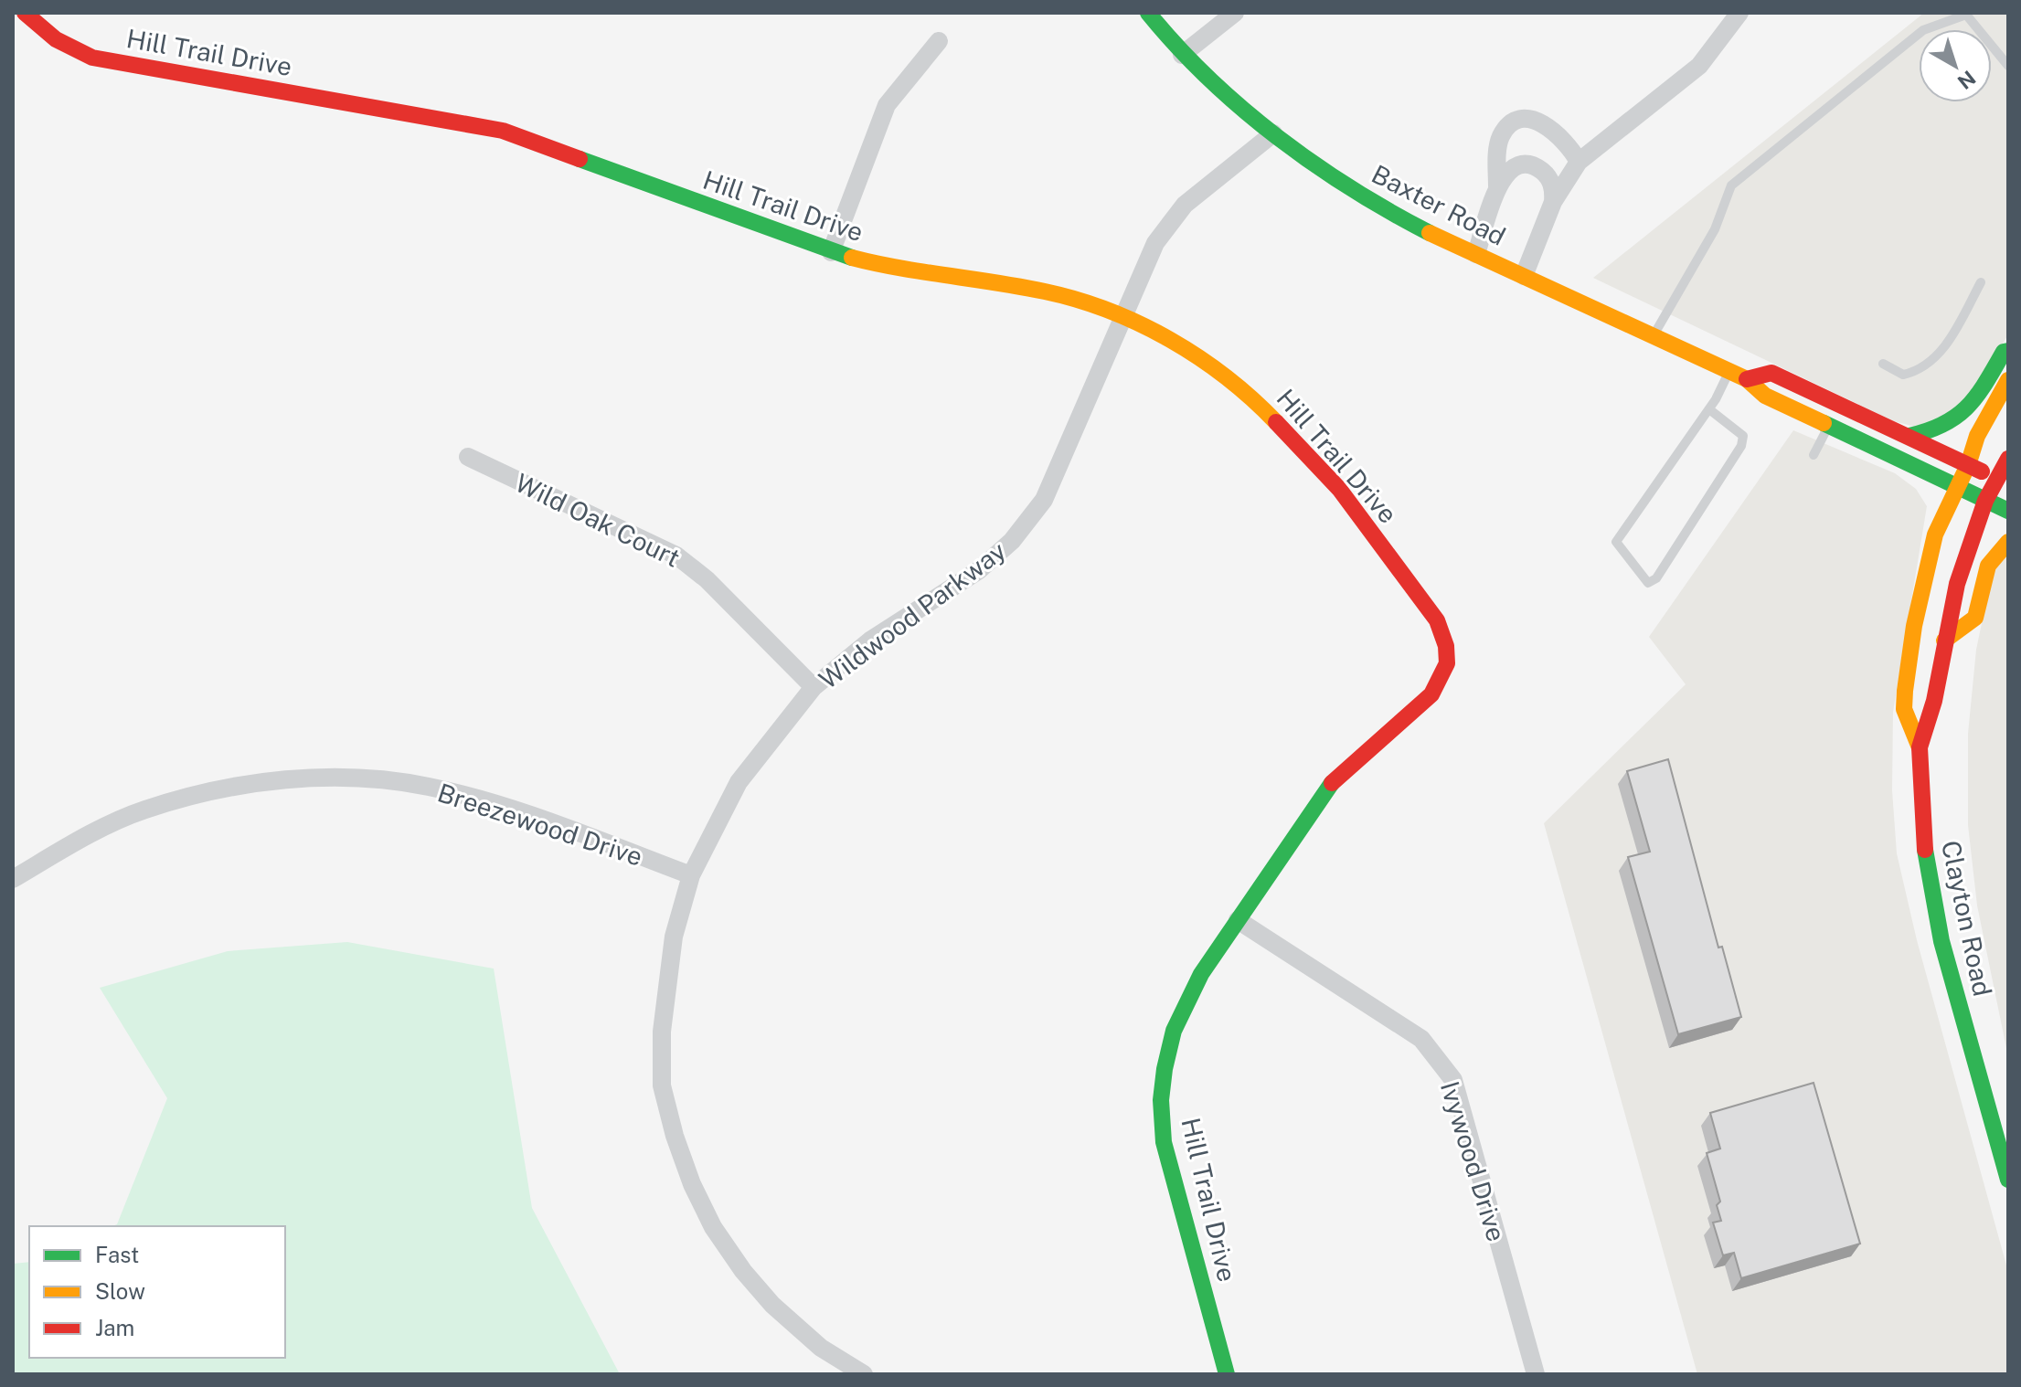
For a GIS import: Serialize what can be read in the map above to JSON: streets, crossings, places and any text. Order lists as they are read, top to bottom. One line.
{"streets":{"main road":["Hill Trail Drive","Baxter Road","Clayton Road"],"street":["Wild Oak Court","Wildwood Parkway","Breezewood Drive","Ivywood Drive"]},"crossings":[["Hill Trail Drive","Wildwood Parkway"],["Hill Trail Drive","Ivywood Drive"],["Baxter Road","Wildwood Parkway"],["Baxter Road","Clayton Road"],["Wild Oak Court","Wildwood Parkway"],["Wildwood Parkway","Breezewood Drive"]],"legend":["Fast","Slow","Jam"],"north":"bottom right"}
